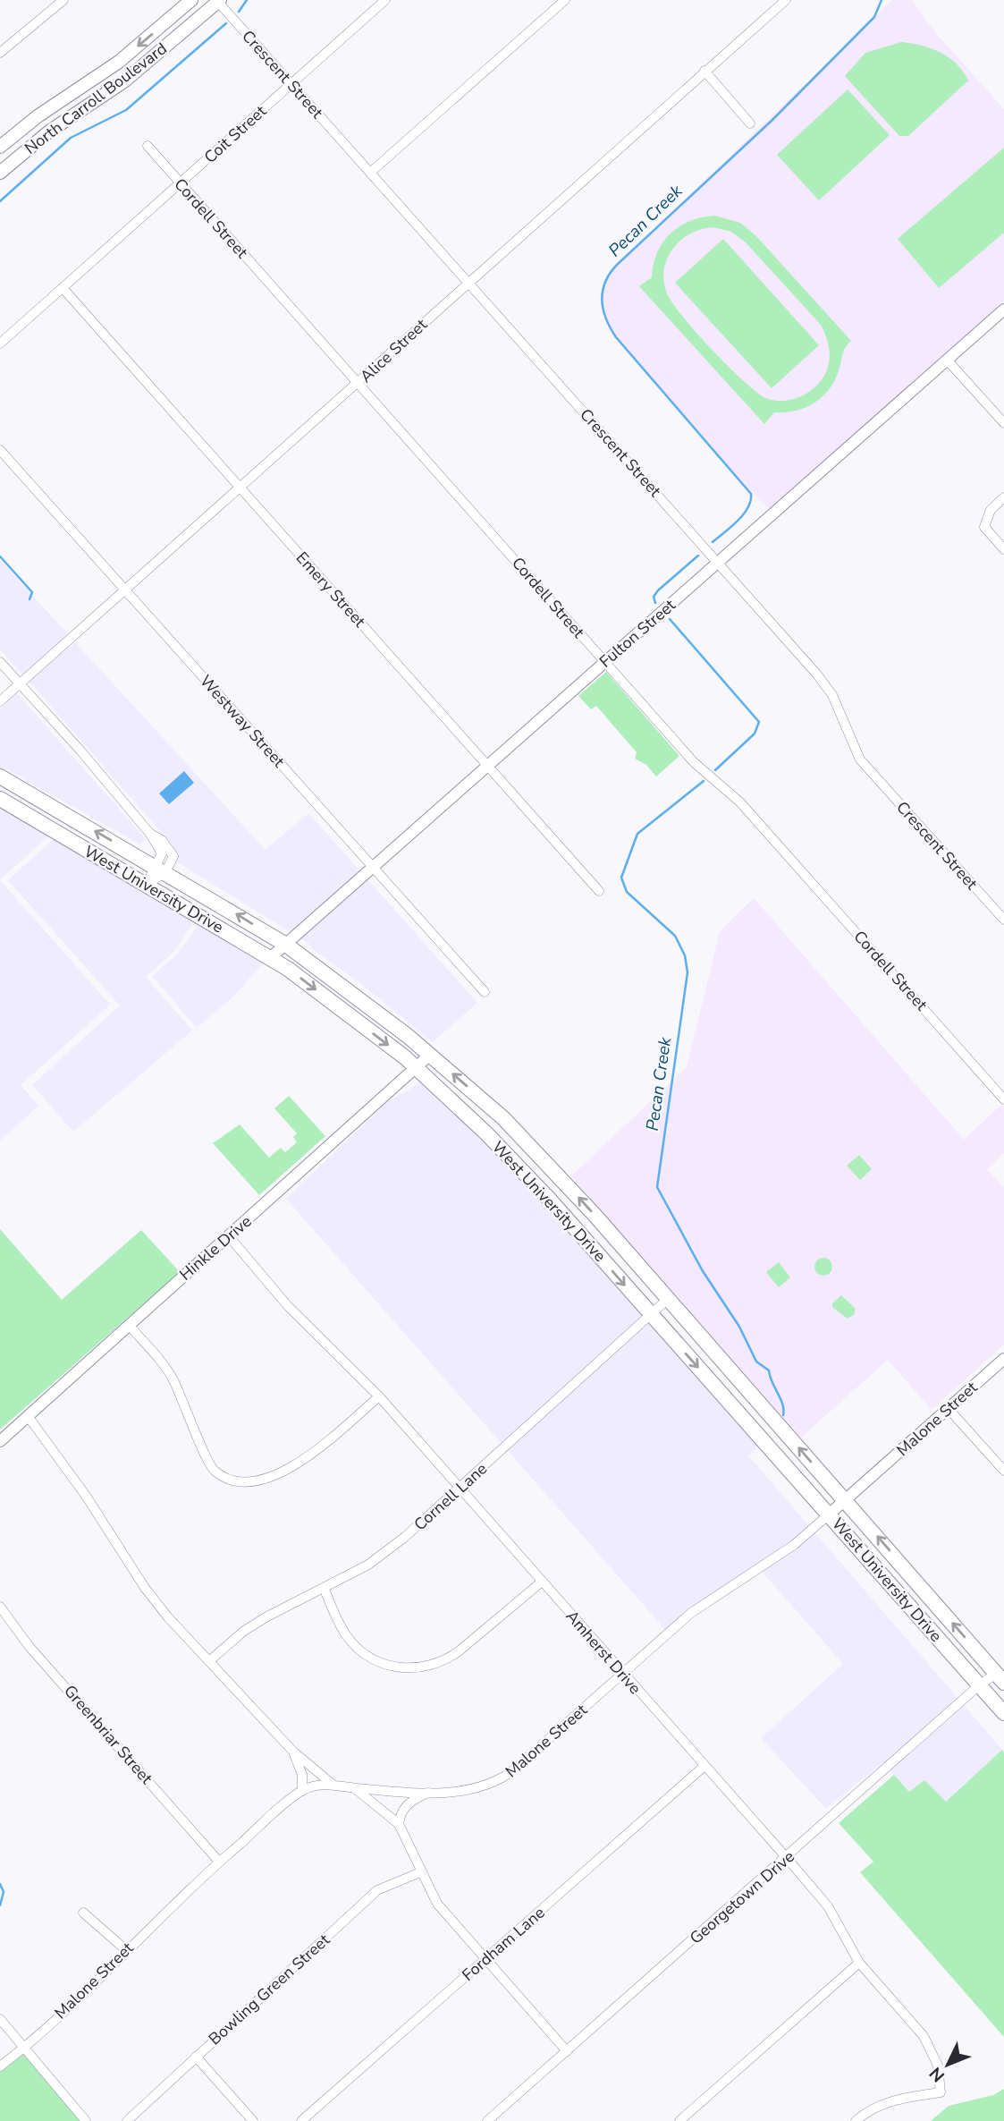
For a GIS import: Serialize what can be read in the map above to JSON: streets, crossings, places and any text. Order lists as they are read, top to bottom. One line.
{"streets":{"main road":["North Carroll Boulevard","West University Drive"],"street":["Crescent Street","Coit Street","Cordell Street","Alice Street","Emery Street","Fulton Street","Westway Street","Hinkle Drive","Malone Street","Cornell Lane","Amherst Drive","Greenbriar Street","Georgetown Drive","Fordham Lane","Bowling Green Street"]},"crossings":[["Crescent Street","North Carroll Boulevard"],["Crescent Street","Coit Street"],["Crescent Street","Alice Street"],["Crescent Street","Fulton Street"],["Coit Street","Cordell Street"],["Coit Street","Emery Street"],["Cordell Street","Alice Street"],["Cordell Street","Fulton Street"],["Alice Street","Emery Street"],["Alice Street","Westway Street"],["Emery Street","Fulton Street"],["Fulton Street","Westway Street"],["Fulton Street","West University Drive"],["West University Drive","Hinkle Drive"],["West University Drive","Malone Street"],["West University Drive","Cornell Lane"],["West University Drive","Georgetown Drive"],["Hinkle Drive","Amherst Drive"],["Malone Street","Amherst Drive"],["Malone Street","Greenbriar Street"],["Cornell Lane","Amherst Drive"],["Amherst Drive","Georgetown Drive"],["Amherst Drive","Fordham Lane"]],"water":["Pecan Creek"],"north":"bottom left"}
